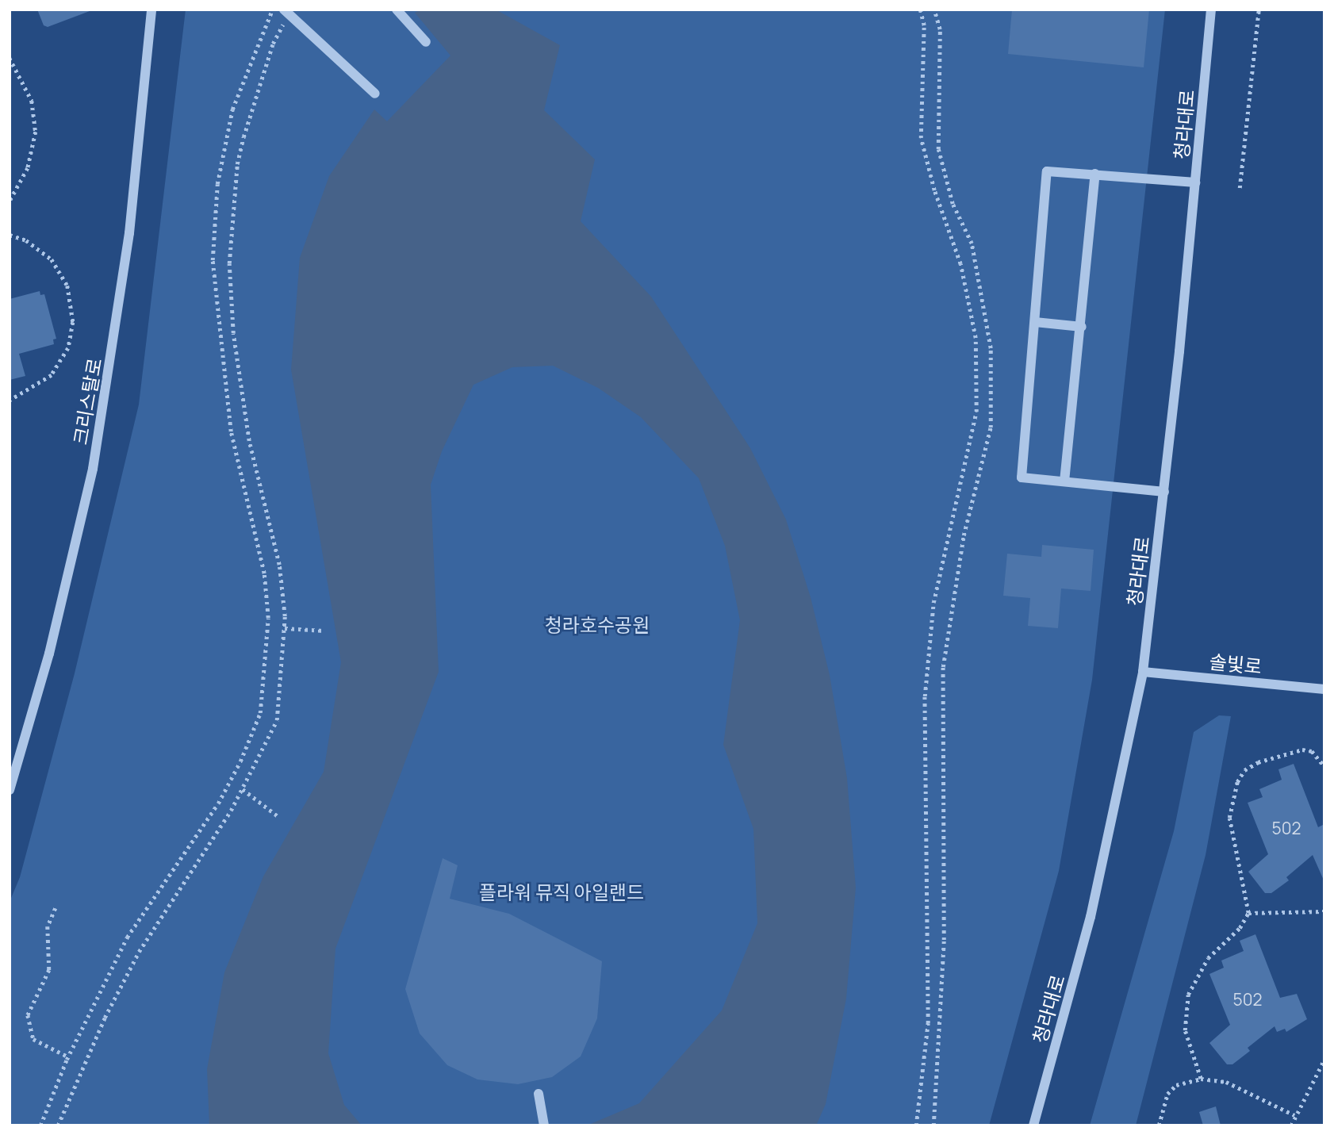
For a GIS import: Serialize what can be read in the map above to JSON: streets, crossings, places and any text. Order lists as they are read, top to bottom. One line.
{"streets":{"street":["청라대로","크리스탈로","솔빛로"]},"crossings":[["청라대로","솔빛로"]],"parks":["청라호수공원","플라워 뮤직 아일랜드"],"house_numbers":["502","502"]}
